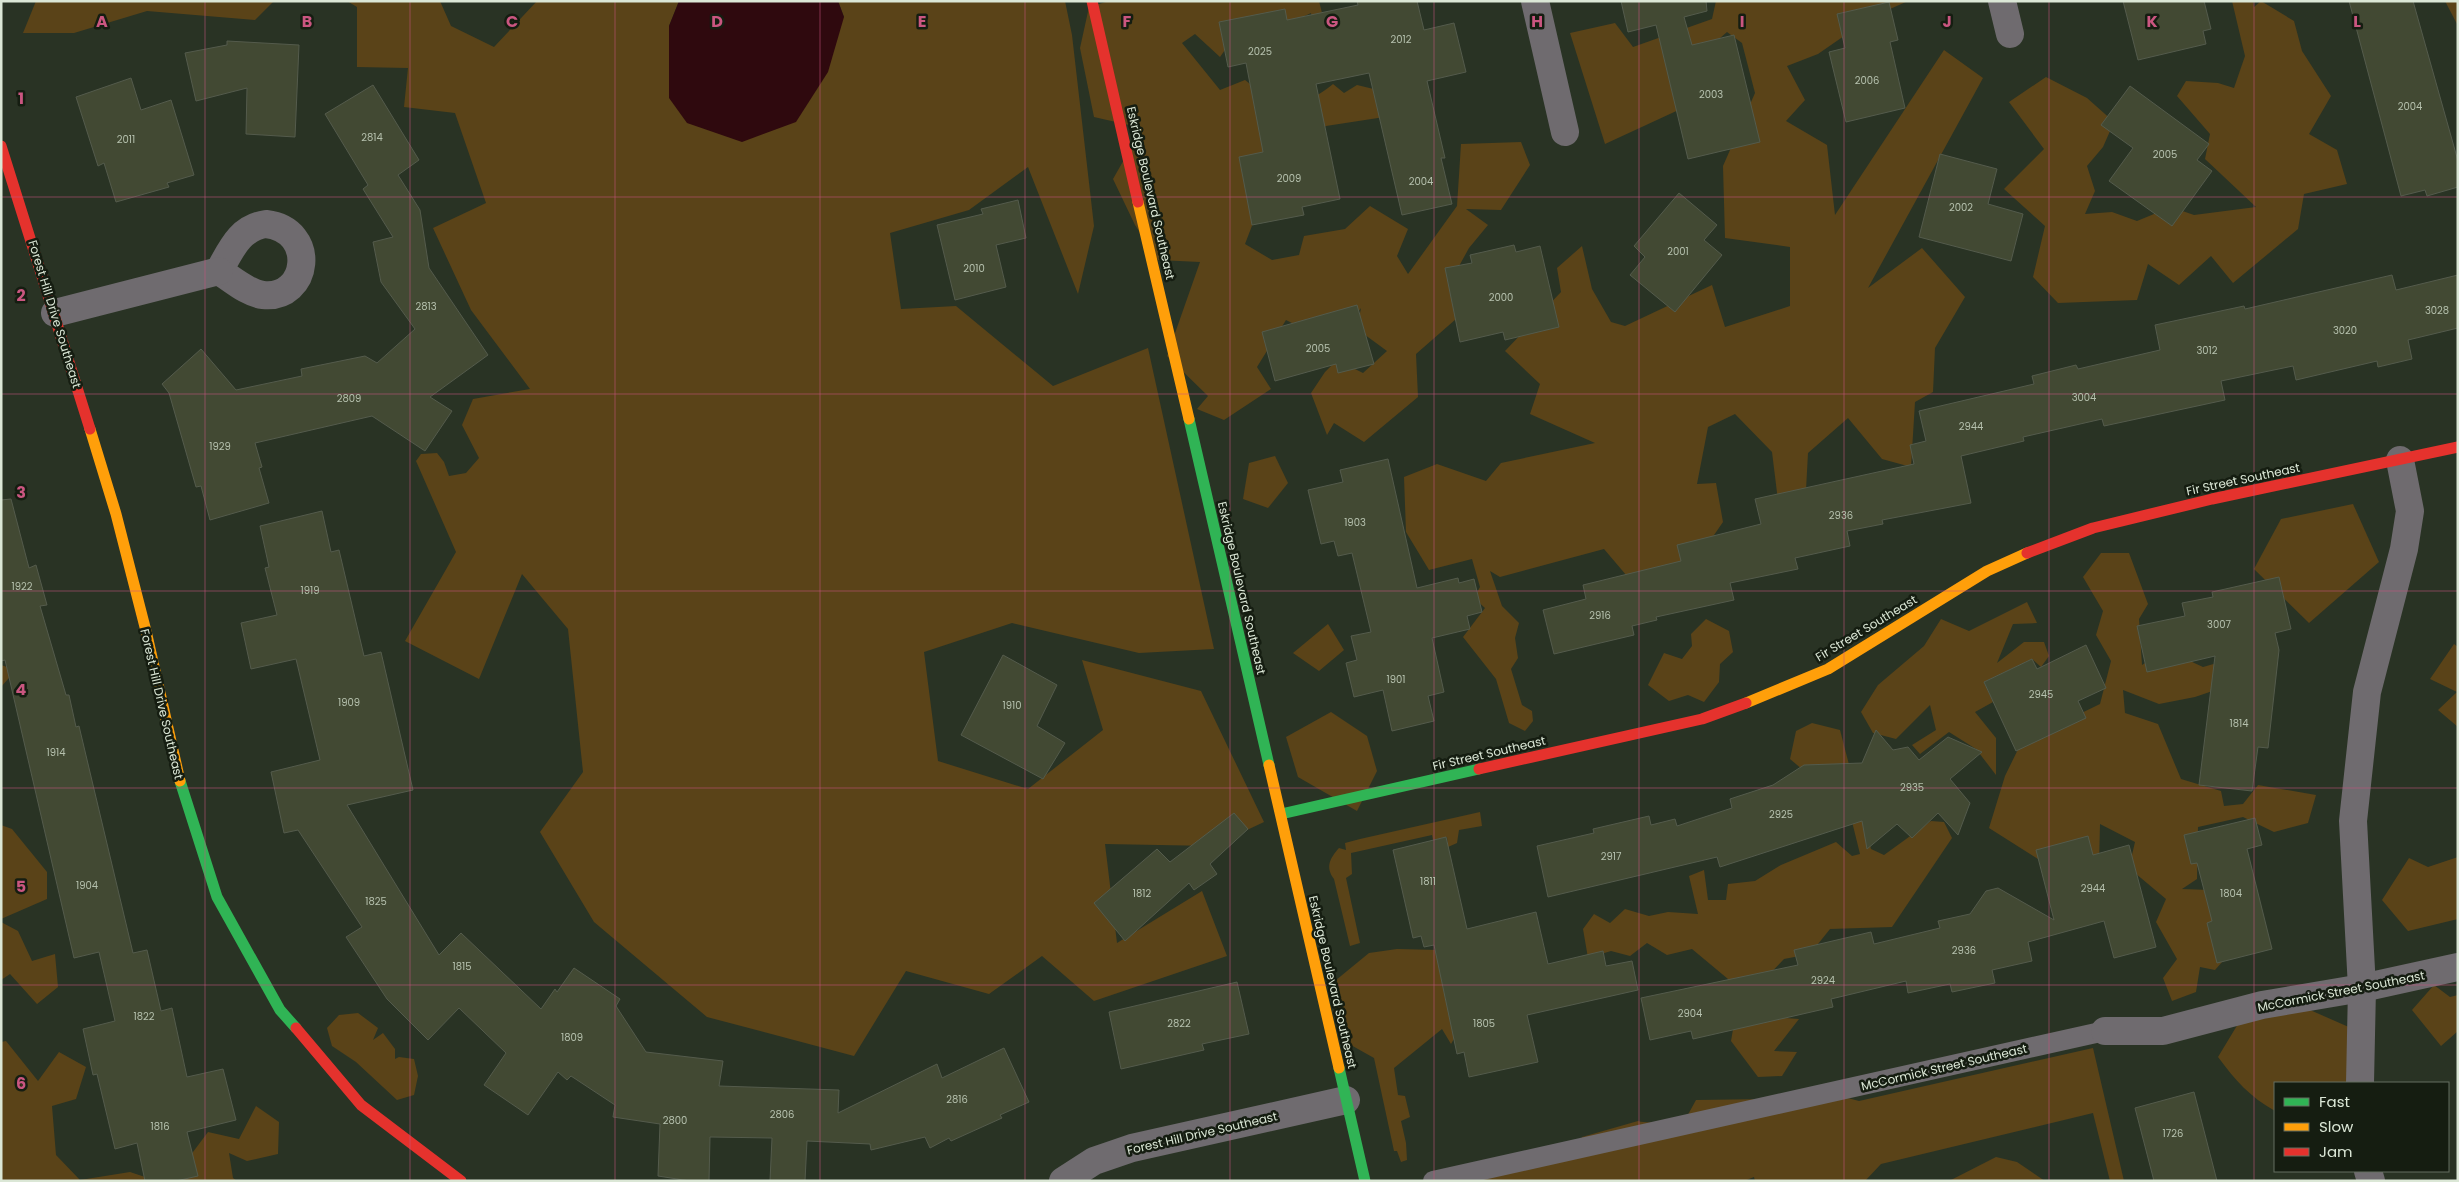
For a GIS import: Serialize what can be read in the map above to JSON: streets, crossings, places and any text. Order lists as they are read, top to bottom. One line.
{"streets":{"street":["Eskridge Boulevard Southeast","Forest Hill Drive Southeast","Fir Street Southeast","McCormick Street Southeast"]},"crossings":[["Eskridge Boulevard Southeast","Forest Hill Drive Southeast"],["Eskridge Boulevard Southeast","Fir Street Southeast"]],"house_numbers":["2012","2025","2006","2003","2004","2814","2011","2005","2009","2004","2002","2001","2010","2000","2813","3028","3020","2005","3012","3004","2809","2944","1929","2936","1903","1922","1919","2916","3007","1901","2945","1909","1910","1814","1914","2935","2925","2917","1811","1904","2944","1812","1804","1825","2936","1815","2924","2904","1822","2822","1805","1809","2816","2806","2800","1816","1726"],"legend":["Fast","Slow","Jam"],"grid":{"columns":["A","B","C","D","E","F","G","H","I","J","K","L"],"rows":["1","2","3","4","5","6"]}}
